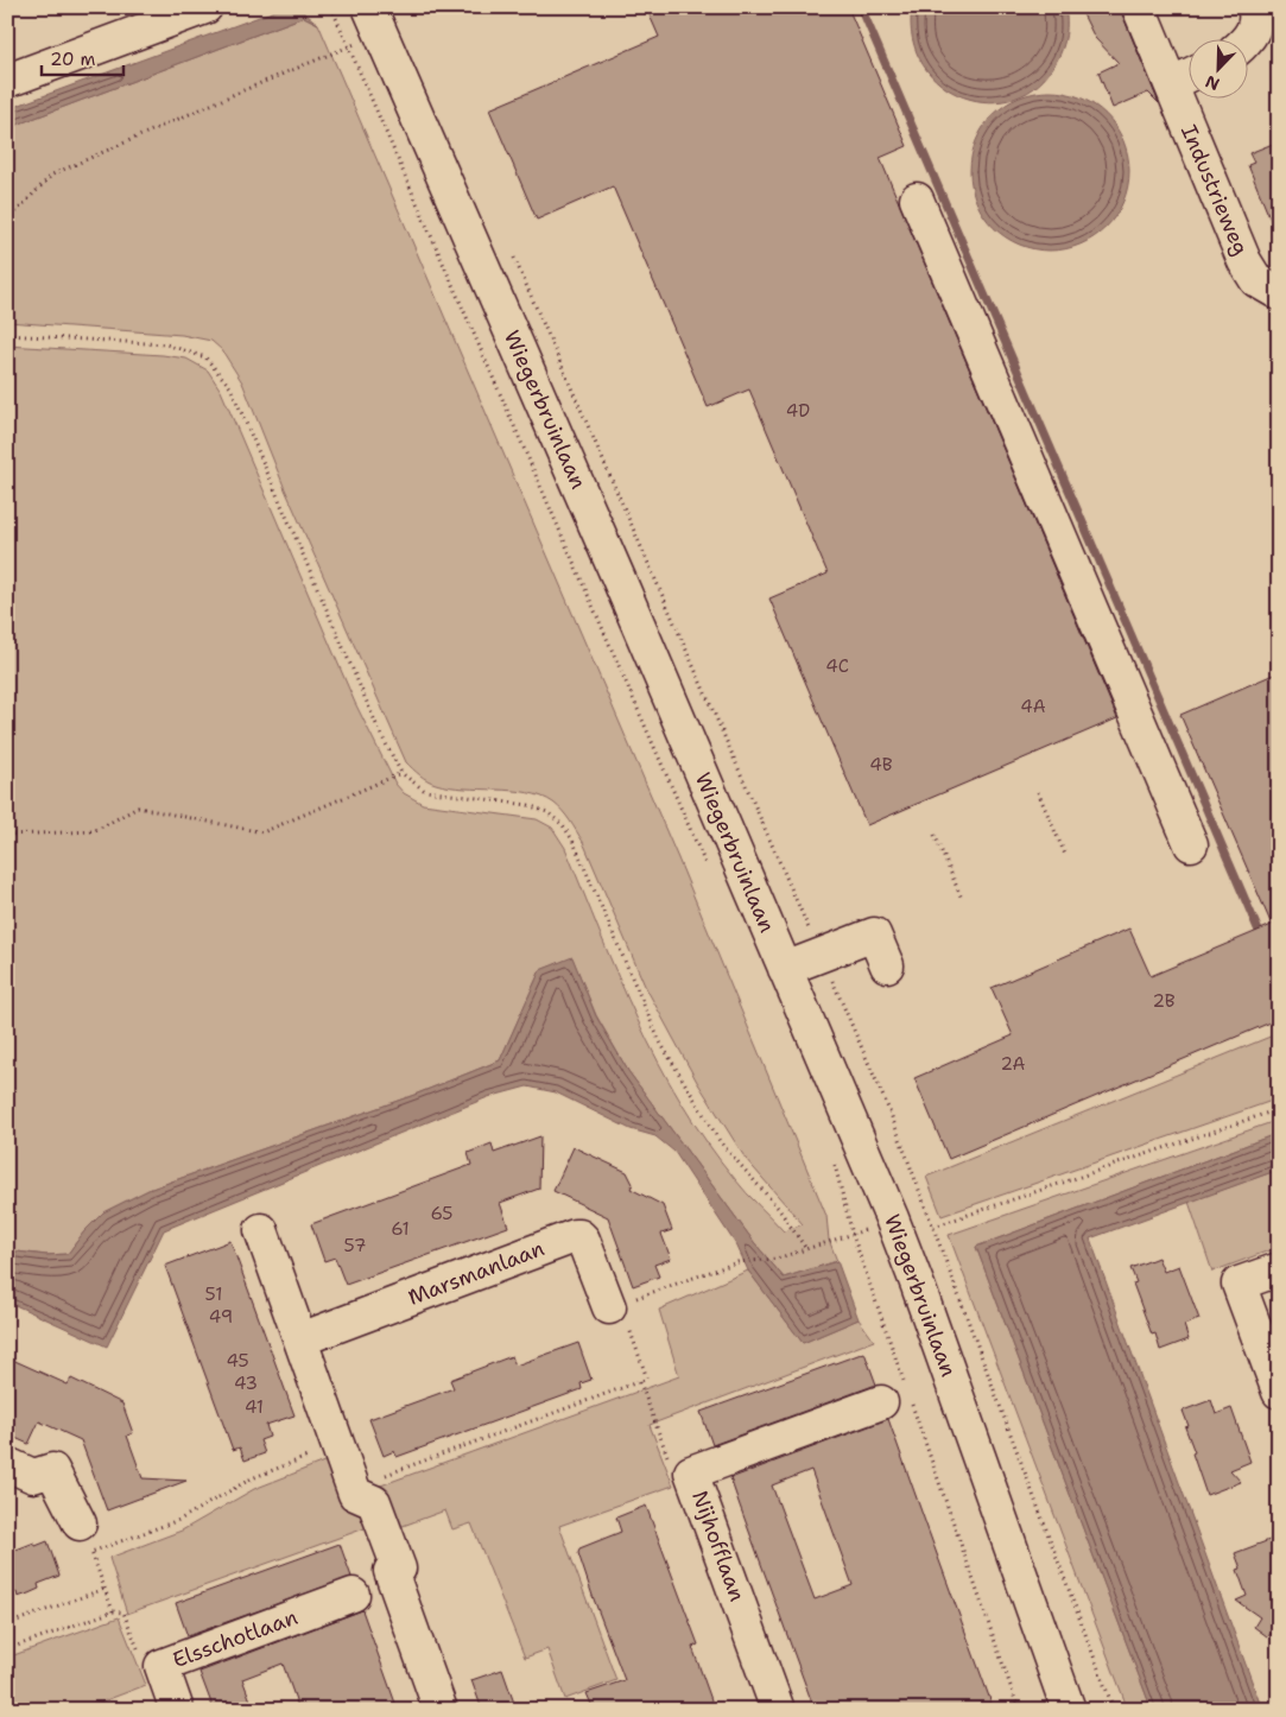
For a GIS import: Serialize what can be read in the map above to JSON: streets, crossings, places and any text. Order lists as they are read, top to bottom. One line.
{"streets":{"street":["Industrieweg","Wiegerbruinlaan","Marsmanlaan","Nijhofflaan","Elsschotlaan"]},"crossings":[["Wiegerbruinlaan","Nijhofflaan"]],"house_numbers":["4D","4C","4A","4B","2B","2A","65","61","57","51","49","45","43","41"],"scale_bar":"20 m","north":"bottom left"}
